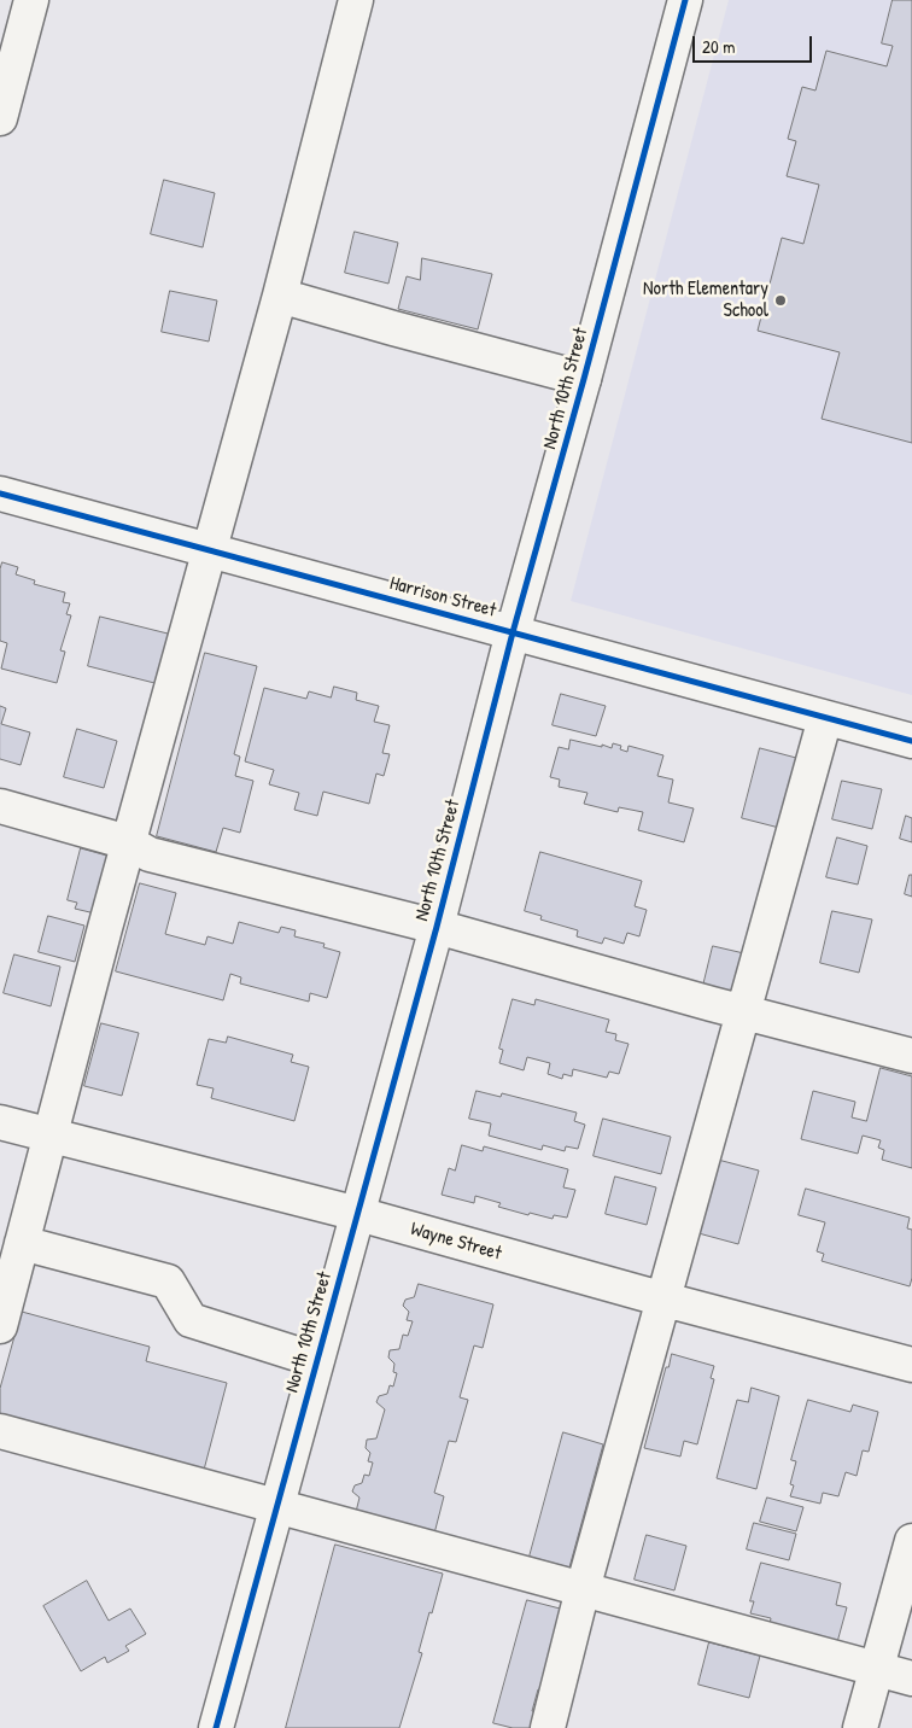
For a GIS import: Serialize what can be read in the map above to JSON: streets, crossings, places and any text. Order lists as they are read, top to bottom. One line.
{"streets":{"street":["North 10th Street","Harrison Street","Wayne Street"]},"crossings":[["North 10th Street","Harrison Street"],["North 10th Street","Wayne Street"]],"places":["North Elementary School"],"scale_bar":"20 m"}
